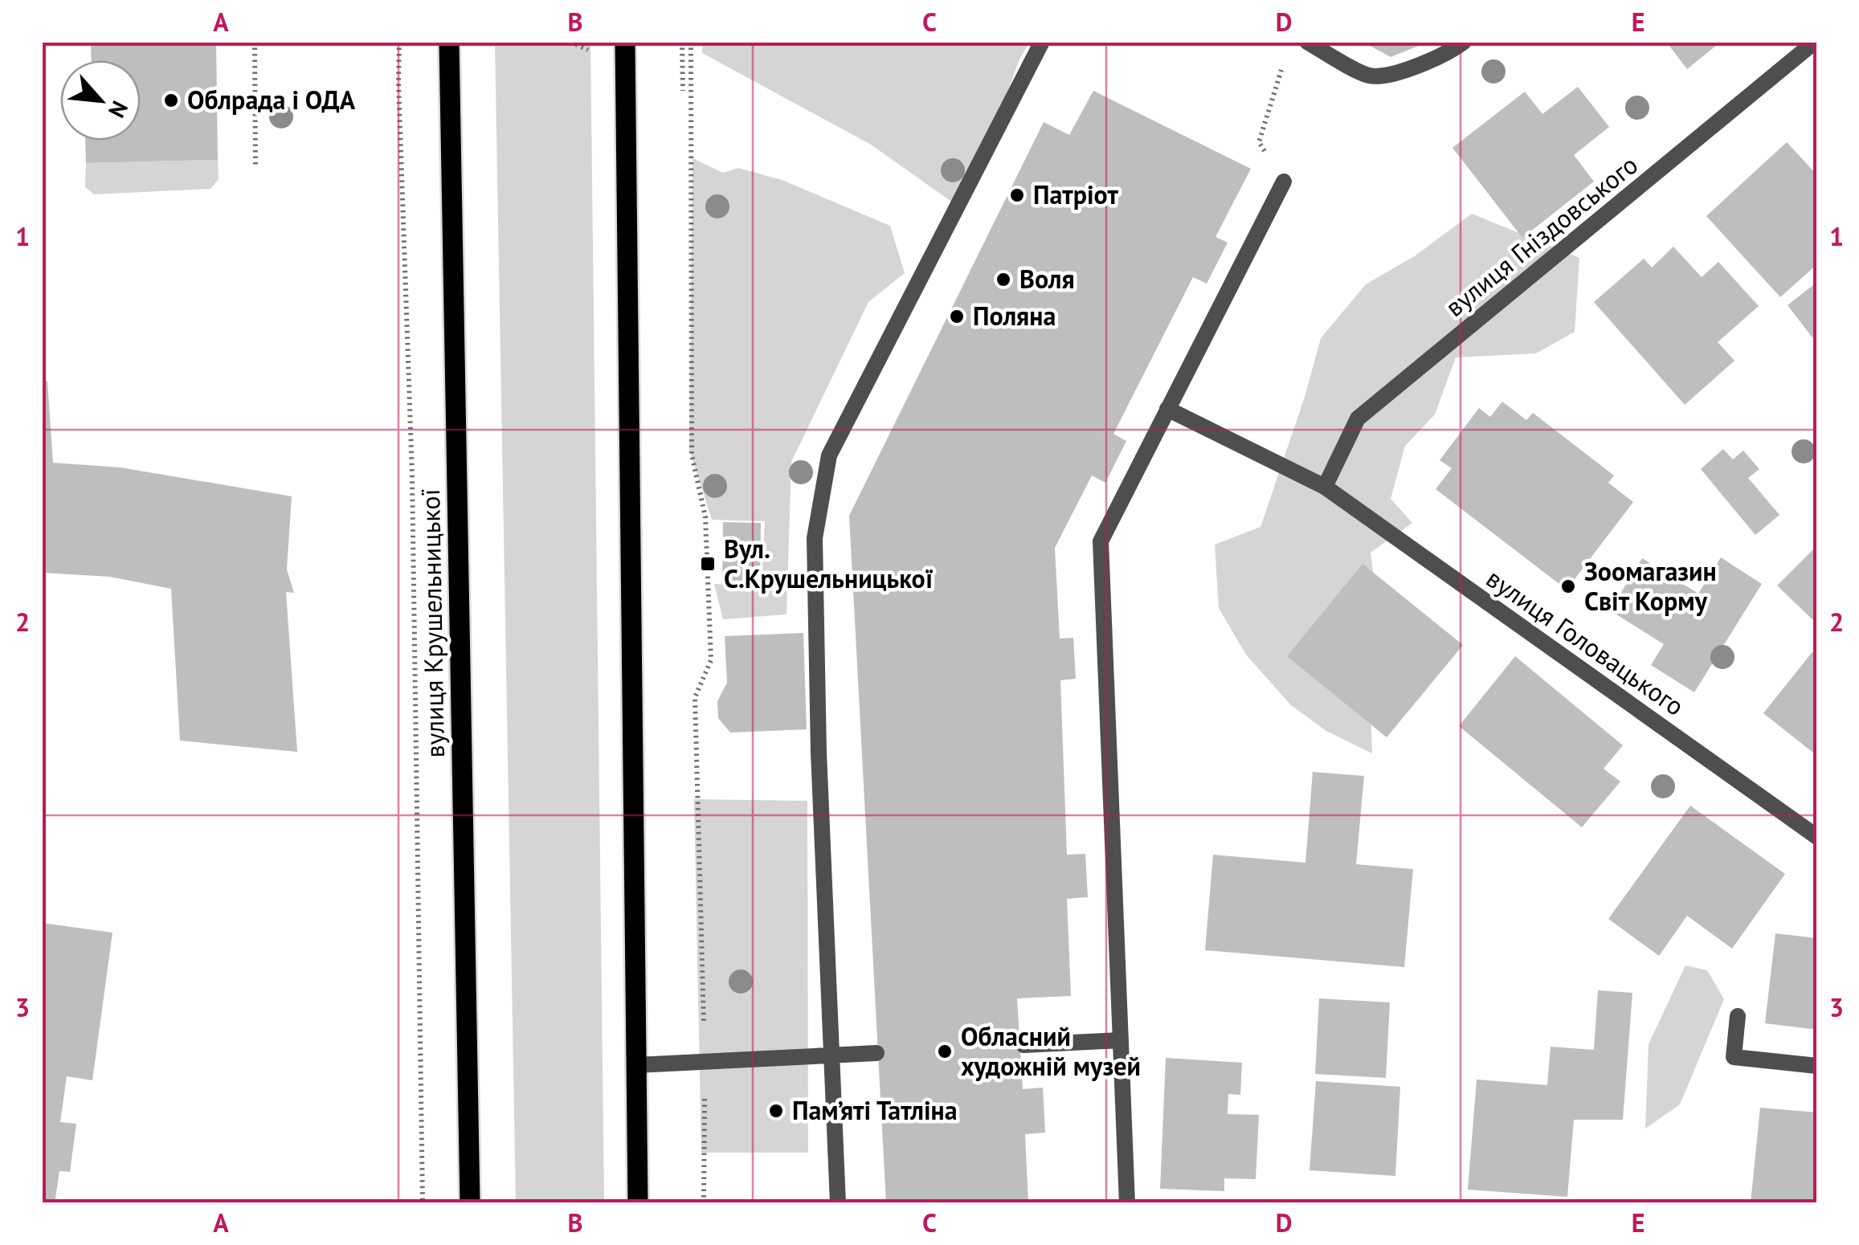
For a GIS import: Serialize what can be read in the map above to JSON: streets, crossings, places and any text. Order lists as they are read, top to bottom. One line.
{"streets":{"main road":["вулиця Крушельницької"],"street":["вулиця Гніздовського","вулиця Головацького"]},"crossings":[["вулиця Гніздовського","вулиця Головацького"]],"places":{"other":["Облрада і ОДА","Патріот","Воля","Поляна","Зоомагазин Світ Корму","Обласний художній музей","Пам’яті Татліна"],"transit":["Вул. С.Крушельницької"]},"north":"bottom right","grid":{"columns":["A","B","C","D","E"],"rows":["1","2","3"]}}
